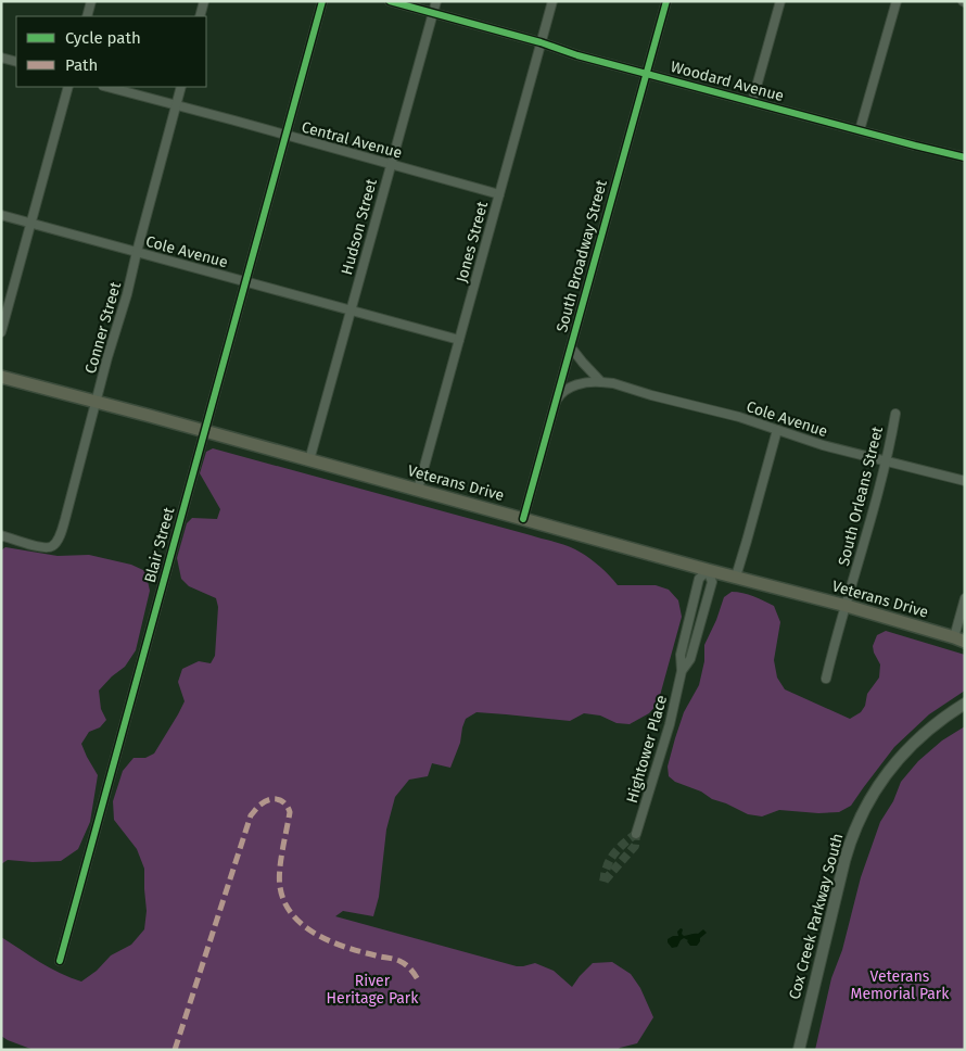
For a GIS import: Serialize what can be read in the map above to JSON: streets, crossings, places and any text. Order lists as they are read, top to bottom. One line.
{"streets":{"main road":["Veterans Drive","Cox Creek Parkway South"],"street":["Woodard Avenue","Central Avenue","Hudson Street","Jones Street","Cole Avenue","South Broadway Street","Conner Street","South Orleans Street","Blair Street","Hightower Place"]},"crossings":[["Woodard Avenue","Hudson Street"],["Woodard Avenue","Jones Street"],["Woodard Avenue","South Broadway Street"],["Central Avenue","Hudson Street"],["Central Avenue","Jones Street"],["Central Avenue","Conner Street"],["Central Avenue","Blair Street"],["Hudson Street","Cole Avenue"],["Hudson Street","Veterans Drive"],["Jones Street","Cole Avenue"],["Jones Street","Veterans Drive"],["Cole Avenue","South Broadway Street"],["Cole Avenue","Conner Street"],["Cole Avenue","South Orleans Street"],["Cole Avenue","Blair Street"],["South Broadway Street","Veterans Drive"],["Conner Street","Veterans Drive"],["Veterans Drive","South Orleans Street"],["Veterans Drive","Blair Street"],["Veterans Drive","Hightower Place"]],"parks":["Veterans Memorial Park","River Heritage Park"],"legend":["Cycle path","Path"]}
